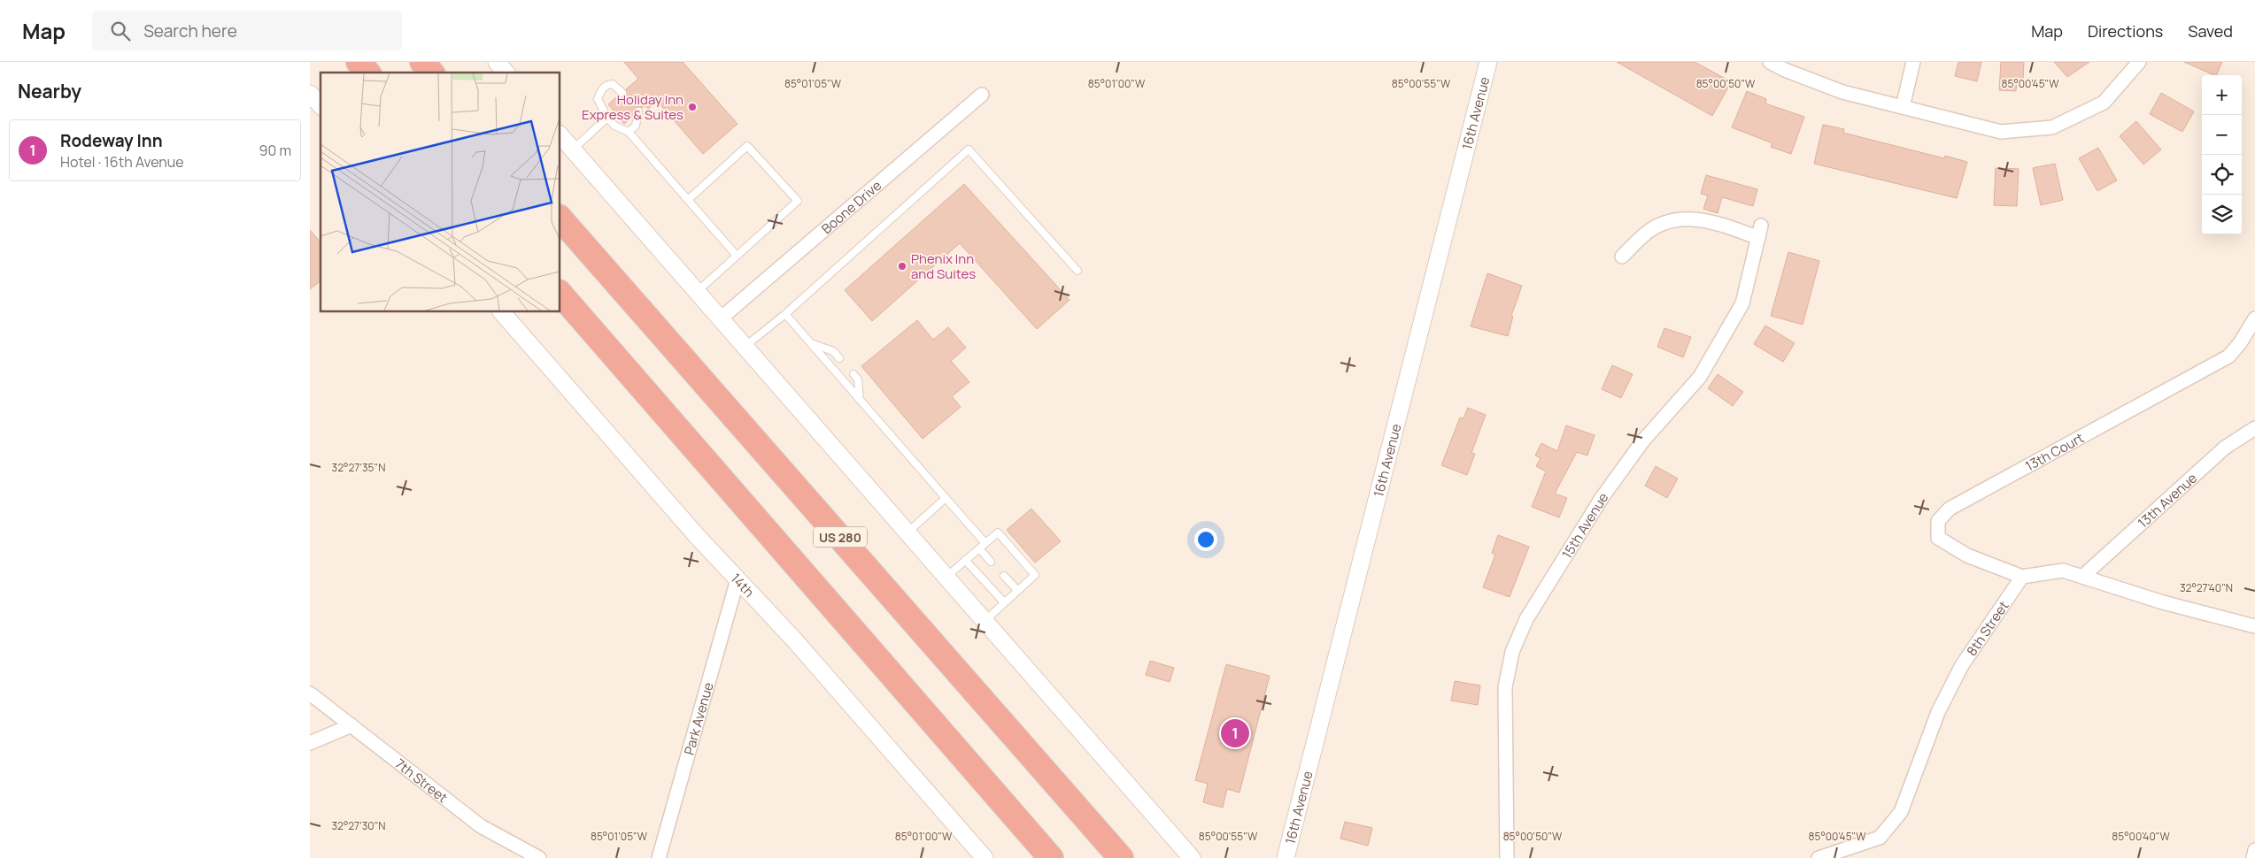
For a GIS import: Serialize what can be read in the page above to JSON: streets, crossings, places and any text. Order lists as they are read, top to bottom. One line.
{"streets":{"highway":["US 280"],"street":["16th Avenue","Boone Drive","13th Court","13th Avenue","15th Avenue","14th","8th Street","Park Avenue","7th Street"]},"crossings":[["13th Court","8th Street"],["14th","Park Avenue"]],"places":["Holiday Inn Express & Suites","Phenix Inn and Suites"],"page":{"header":"Map","search":"Search here","nav":["Map","Directions","Saved"],"heading":"Nearby","map_buttons":["+","−"],"list":[{"mark":"1","name":"Rodeway Inn","note":"Hotel · 16th Avenue","value":"90 m"}],"pins":"1"},"coordinates":["85°01'05\"W","85°01'00\"W","85°00'55\"W","85°00'50\"W","85°00'45\"W","32°27'35\"N","32°27'40\"N","32°27'30\"N","85°00'40\"W"]}
